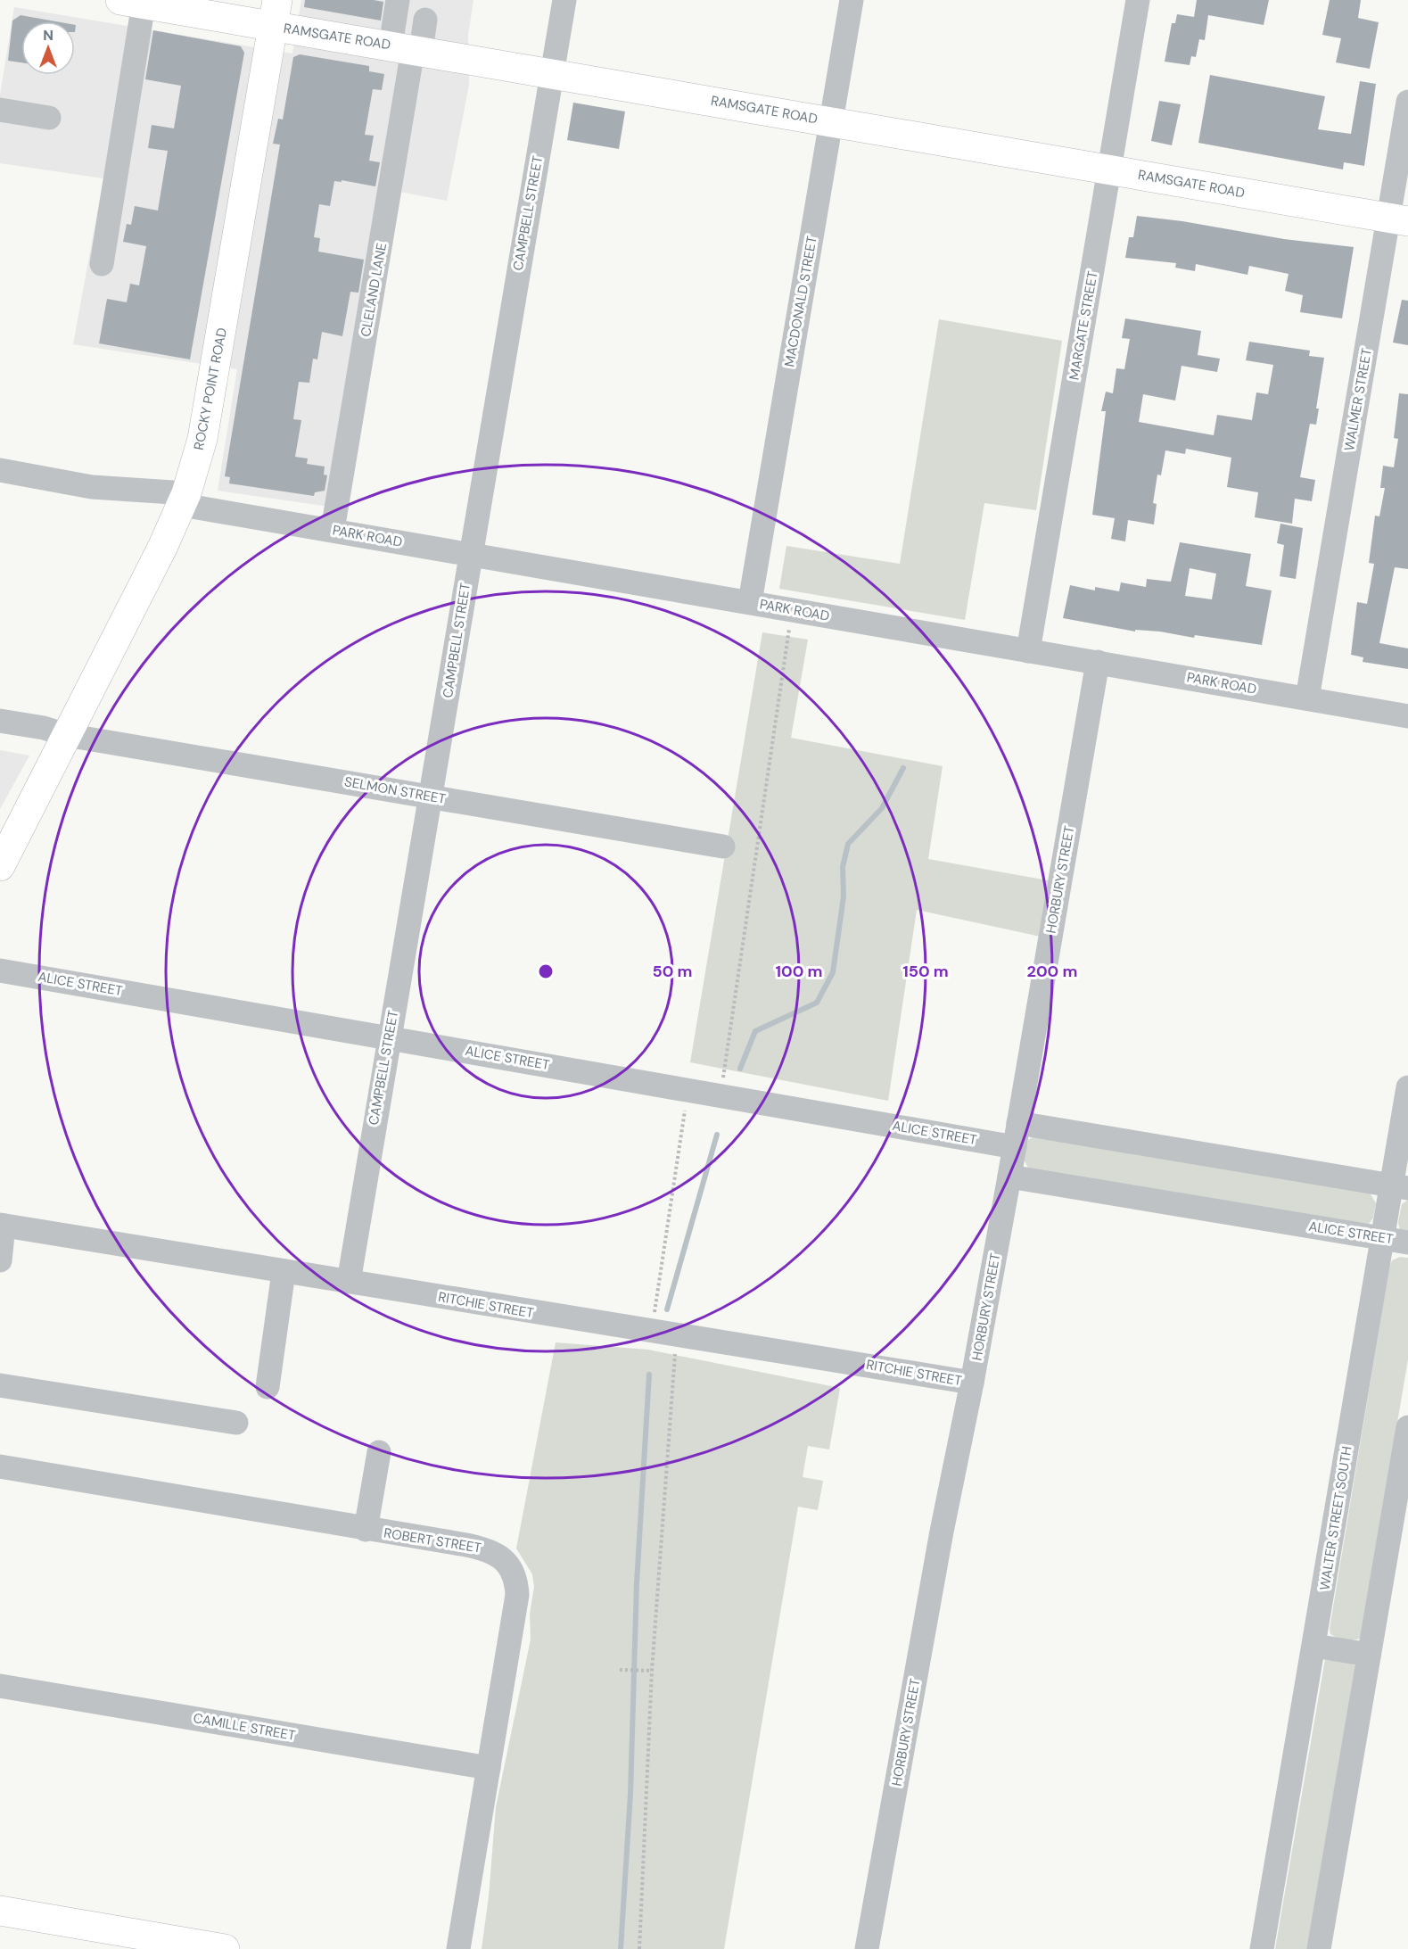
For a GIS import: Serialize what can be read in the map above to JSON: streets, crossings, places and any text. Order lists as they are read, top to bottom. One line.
{"streets":{"main road":["RAMSGATE ROAD","ROCKY POINT ROAD"],"street":["CAMPBELL STREET","CLELAND LANE","MACDONALD STREET","MARGATE STREET","WALMER STREET","PARK ROAD","SELMON STREET","HORBURY STREET","ALICE STREET","RITCHIE STREET","WALTER STREET SOUTH","ROBERT STREET","CAMILLE STREET"]},"crossings":[["RAMSGATE ROAD","CAMPBELL STREET"],["RAMSGATE ROAD","CLELAND LANE"],["RAMSGATE ROAD","MACDONALD STREET"],["RAMSGATE ROAD","MARGATE STREET"],["RAMSGATE ROAD","ROCKY POINT ROAD"],["RAMSGATE ROAD","WALMER STREET"],["CAMPBELL STREET","PARK ROAD"],["CAMPBELL STREET","SELMON STREET"],["CAMPBELL STREET","ALICE STREET"],["CAMPBELL STREET","RITCHIE STREET"],["CLELAND LANE","PARK ROAD"],["MACDONALD STREET","PARK ROAD"],["MARGATE STREET","PARK ROAD"],["ROCKY POINT ROAD","PARK ROAD"],["ROCKY POINT ROAD","SELMON STREET"],["WALMER STREET","PARK ROAD"],["PARK ROAD","HORBURY STREET"],["HORBURY STREET","ALICE STREET"],["HORBURY STREET","RITCHIE STREET"],["ALICE STREET","WALTER STREET SOUTH"],["ROBERT STREET","CAMILLE STREET"]],"north":"top","rings":["50 m","100 m","150 m","200 m"]}
